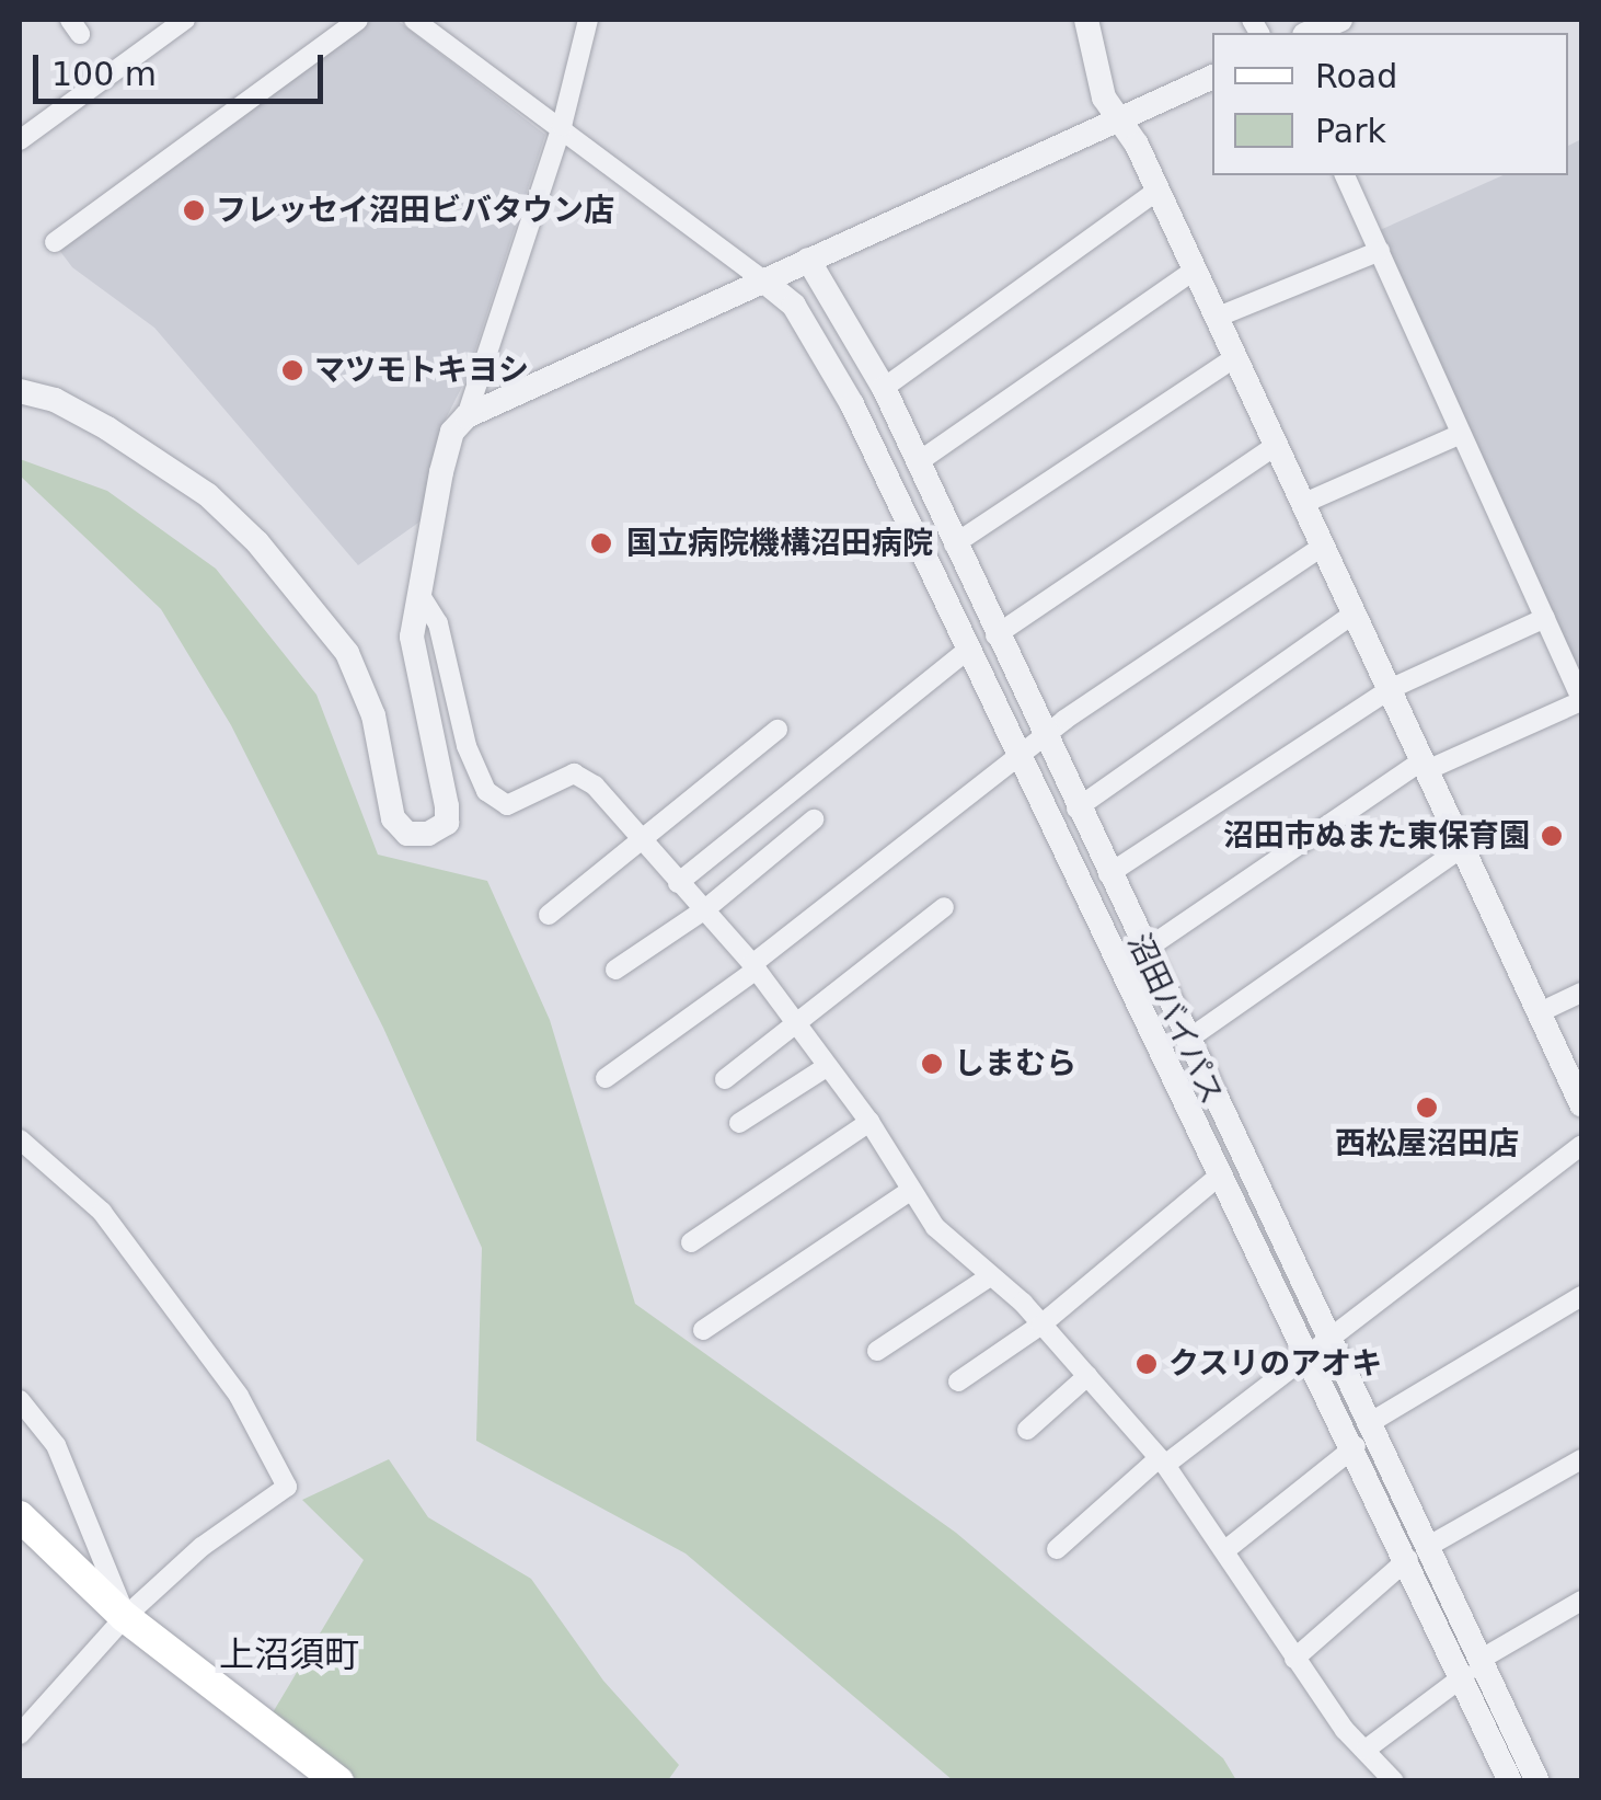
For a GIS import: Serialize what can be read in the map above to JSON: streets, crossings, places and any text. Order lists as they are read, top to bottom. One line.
{"streets":{"street":["沼田バイパス"]},"districts":["上沼須町"],"places":["フレッセイ沼田ビバタウン店","マツモトキヨシ","国立病院機構沼田病院","沼田市ぬまた東保育園","しまむら","西松屋沼田店","クスリのアオキ"],"legend":["Road","Park"],"scale_bar":"100 m"}
